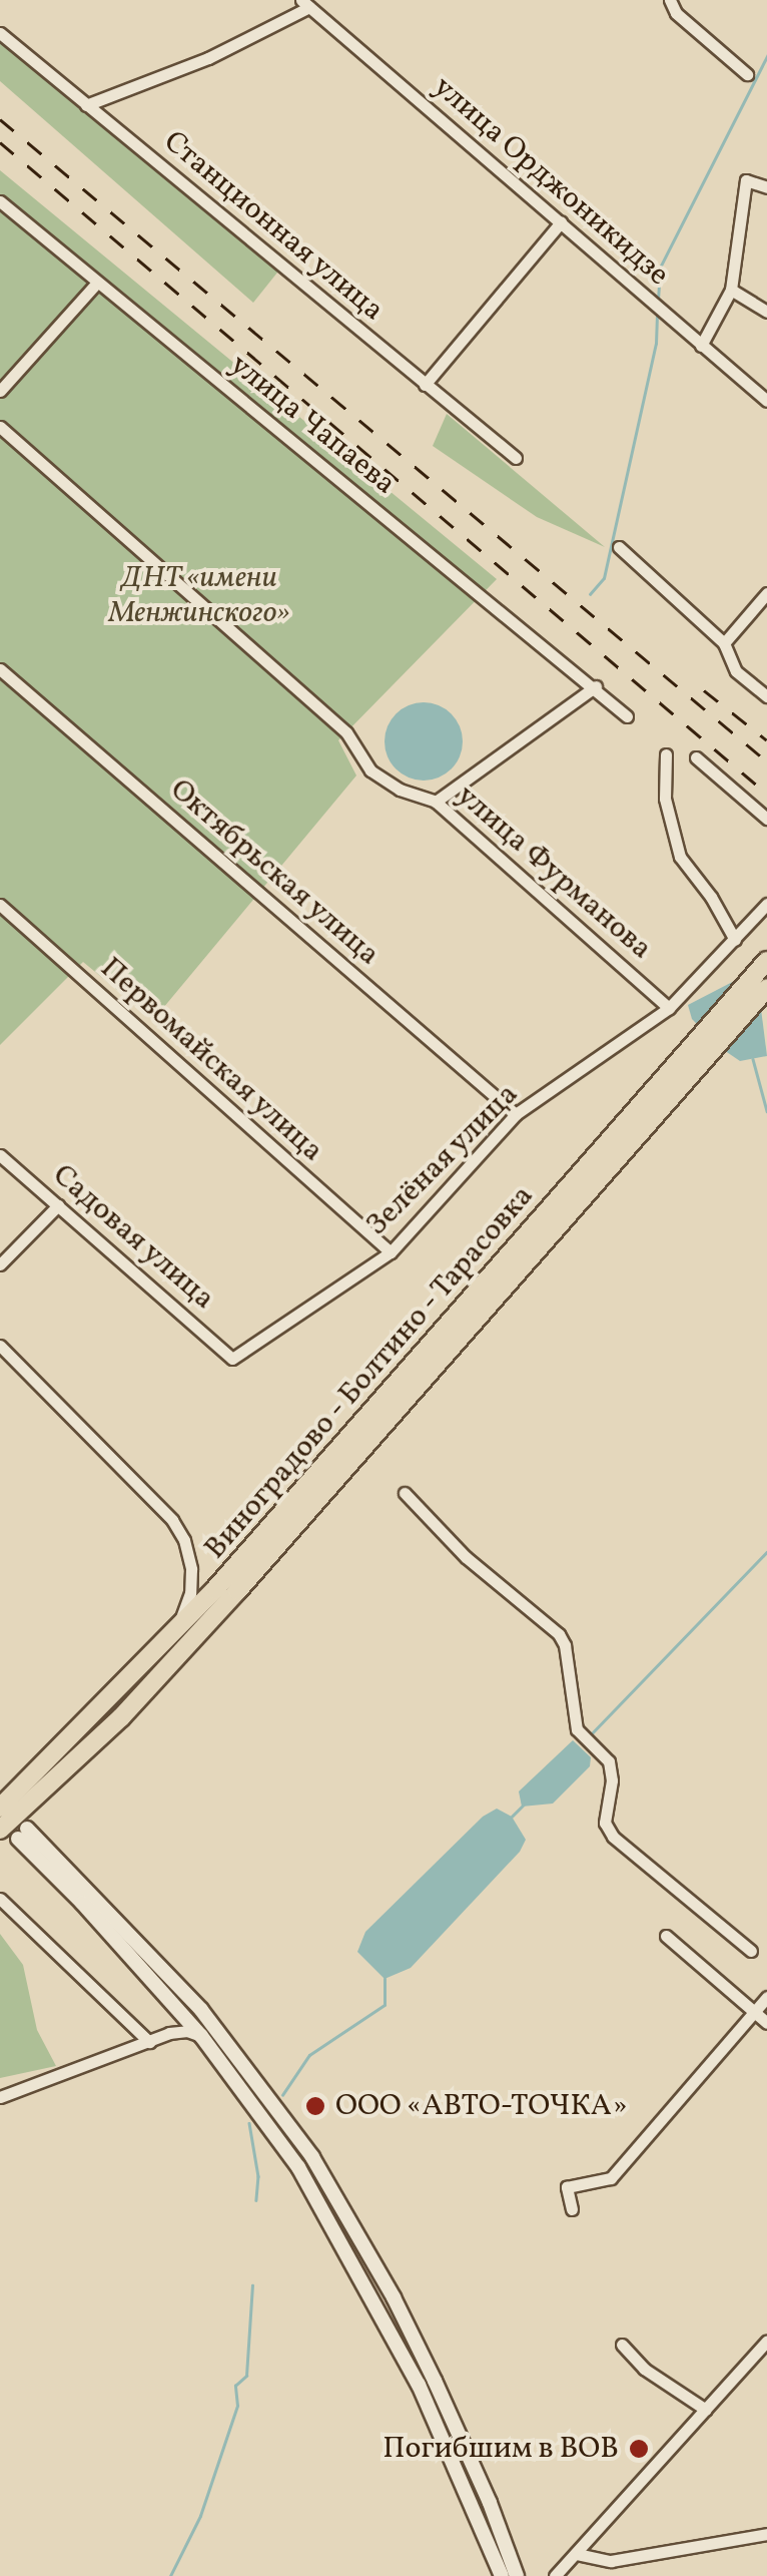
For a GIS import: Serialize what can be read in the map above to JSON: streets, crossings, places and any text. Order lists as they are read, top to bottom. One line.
{"streets":{"main road":["Виноградово - Болтино - Тарасовка"],"street":["улица Орджоникидзе","Станционная улица","улица Чапаева","Октябрьская улица","улица Фурманова","Первомайская улица","Зелёная улица","Садовая улица"]},"crossings":[["Октябрьская улица","Зелёная улица"],["улица Фурманова","Зелёная улица"],["Первомайская улица","Зелёная улица"],["Зелёная улица","Садовая улица"]],"parks":["ДНТ «имени Менжинского»"],"places":["ООО «АВТО-ТОЧКА»","Погибшим в ВОВ"]}
